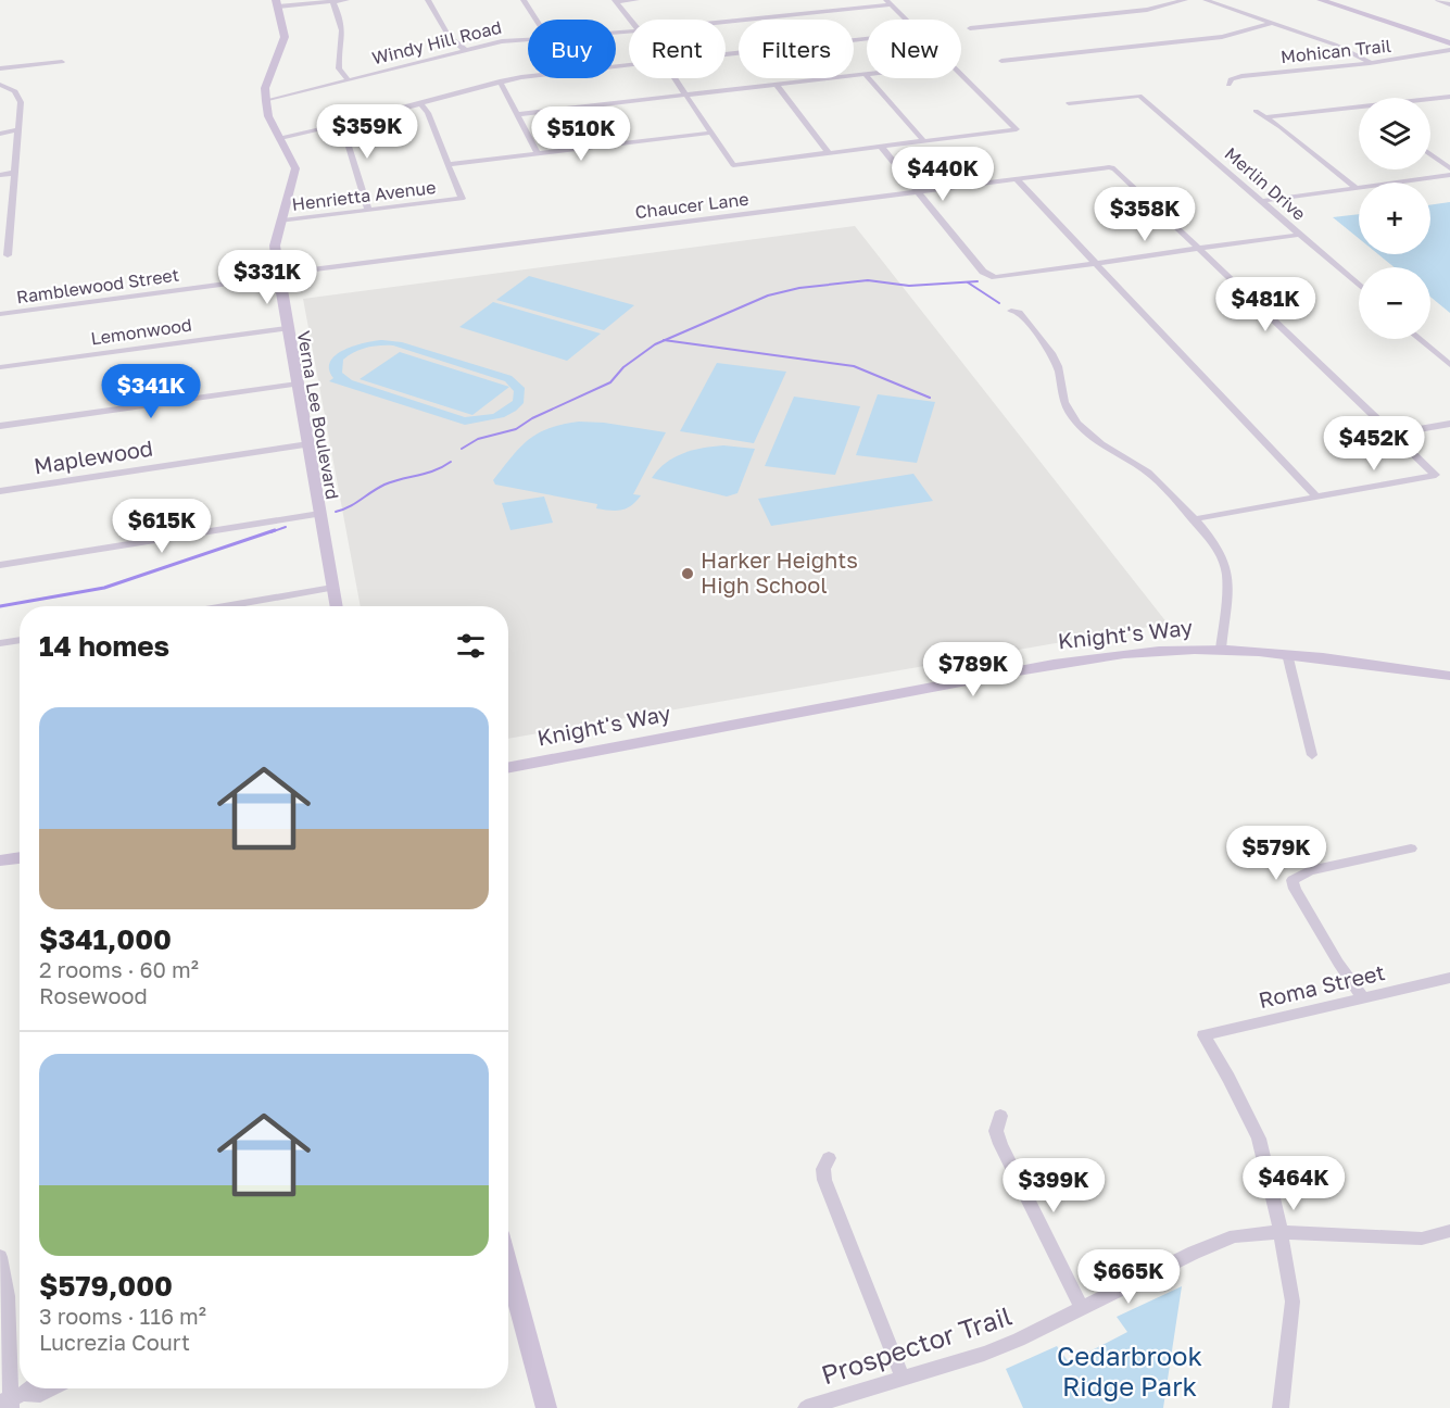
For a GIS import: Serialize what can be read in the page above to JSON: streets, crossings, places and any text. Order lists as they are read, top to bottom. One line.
{"streets":{"street":["Windy Hill Road","Mohican Trail","Merlin Drive","Henrietta Avenue","Chaucer Lane","Ramblewood Street","Lemonwood","Verna Lee Boulevard","Maplewood","Knight's Way","Roma Street","Prospector Trail"]},"crossings":[["Windy Hill Road","Verna Lee Boulevard"],["Henrietta Avenue","Verna Lee Boulevard"],["Chaucer Lane","Ramblewood Street"],["Chaucer Lane","Verna Lee Boulevard"],["Ramblewood Street","Verna Lee Boulevard"],["Lemonwood","Verna Lee Boulevard"],["Verna Lee Boulevard","Maplewood"],["Roma Street","Prospector Trail"]],"parks":["Cedarbrook Ridge Park"],"places":["Harker Heights High School"],"page":{"chip":["Buy","Rent","Filters","New"],"map_buttons":["+","−"],"price":["$359K","$510K","$440K","$358K","$331K","$481K","$341K","$452K","$615K","$789K","$579K","$464K","$399K","$665K"],"heading":"14 homes","list":[{"name":"$341,000","note":"2 rooms · 60 m² · Rosewood"},{"name":"$579,000","note":"3 rooms · 116 m² · Lucrezia Court"}]}}
